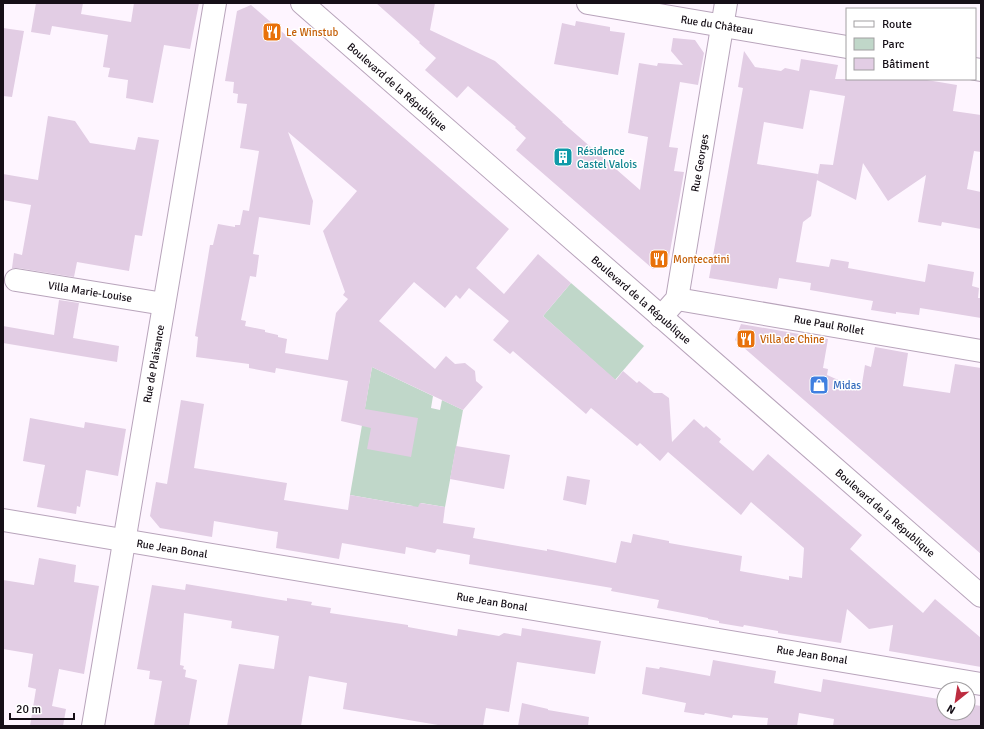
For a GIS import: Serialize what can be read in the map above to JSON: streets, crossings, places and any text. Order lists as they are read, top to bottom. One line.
{"streets":{"street":["Rue du Château","Boulevard de la République","Rue Georges","Villa Marie-Louise","Rue Paul Rollet","Rue de Plaisance","Rue Jean Bonal"]},"crossings":[["Rue du Château","Rue Georges"],["Rue Georges","Rue Paul Rollet"],["Villa Marie-Louise","Rue de Plaisance"],["Rue de Plaisance","Rue Jean Bonal"]],"places":{"restaurant":["Le Winstub","Montecatini","Villa de Chine"],"building":["Résidence Castel Valois"],"shop":["Midas"]},"legend":["Route","Parc","Bâtiment"],"scale_bar":"20 m","north":"bottom left"}
